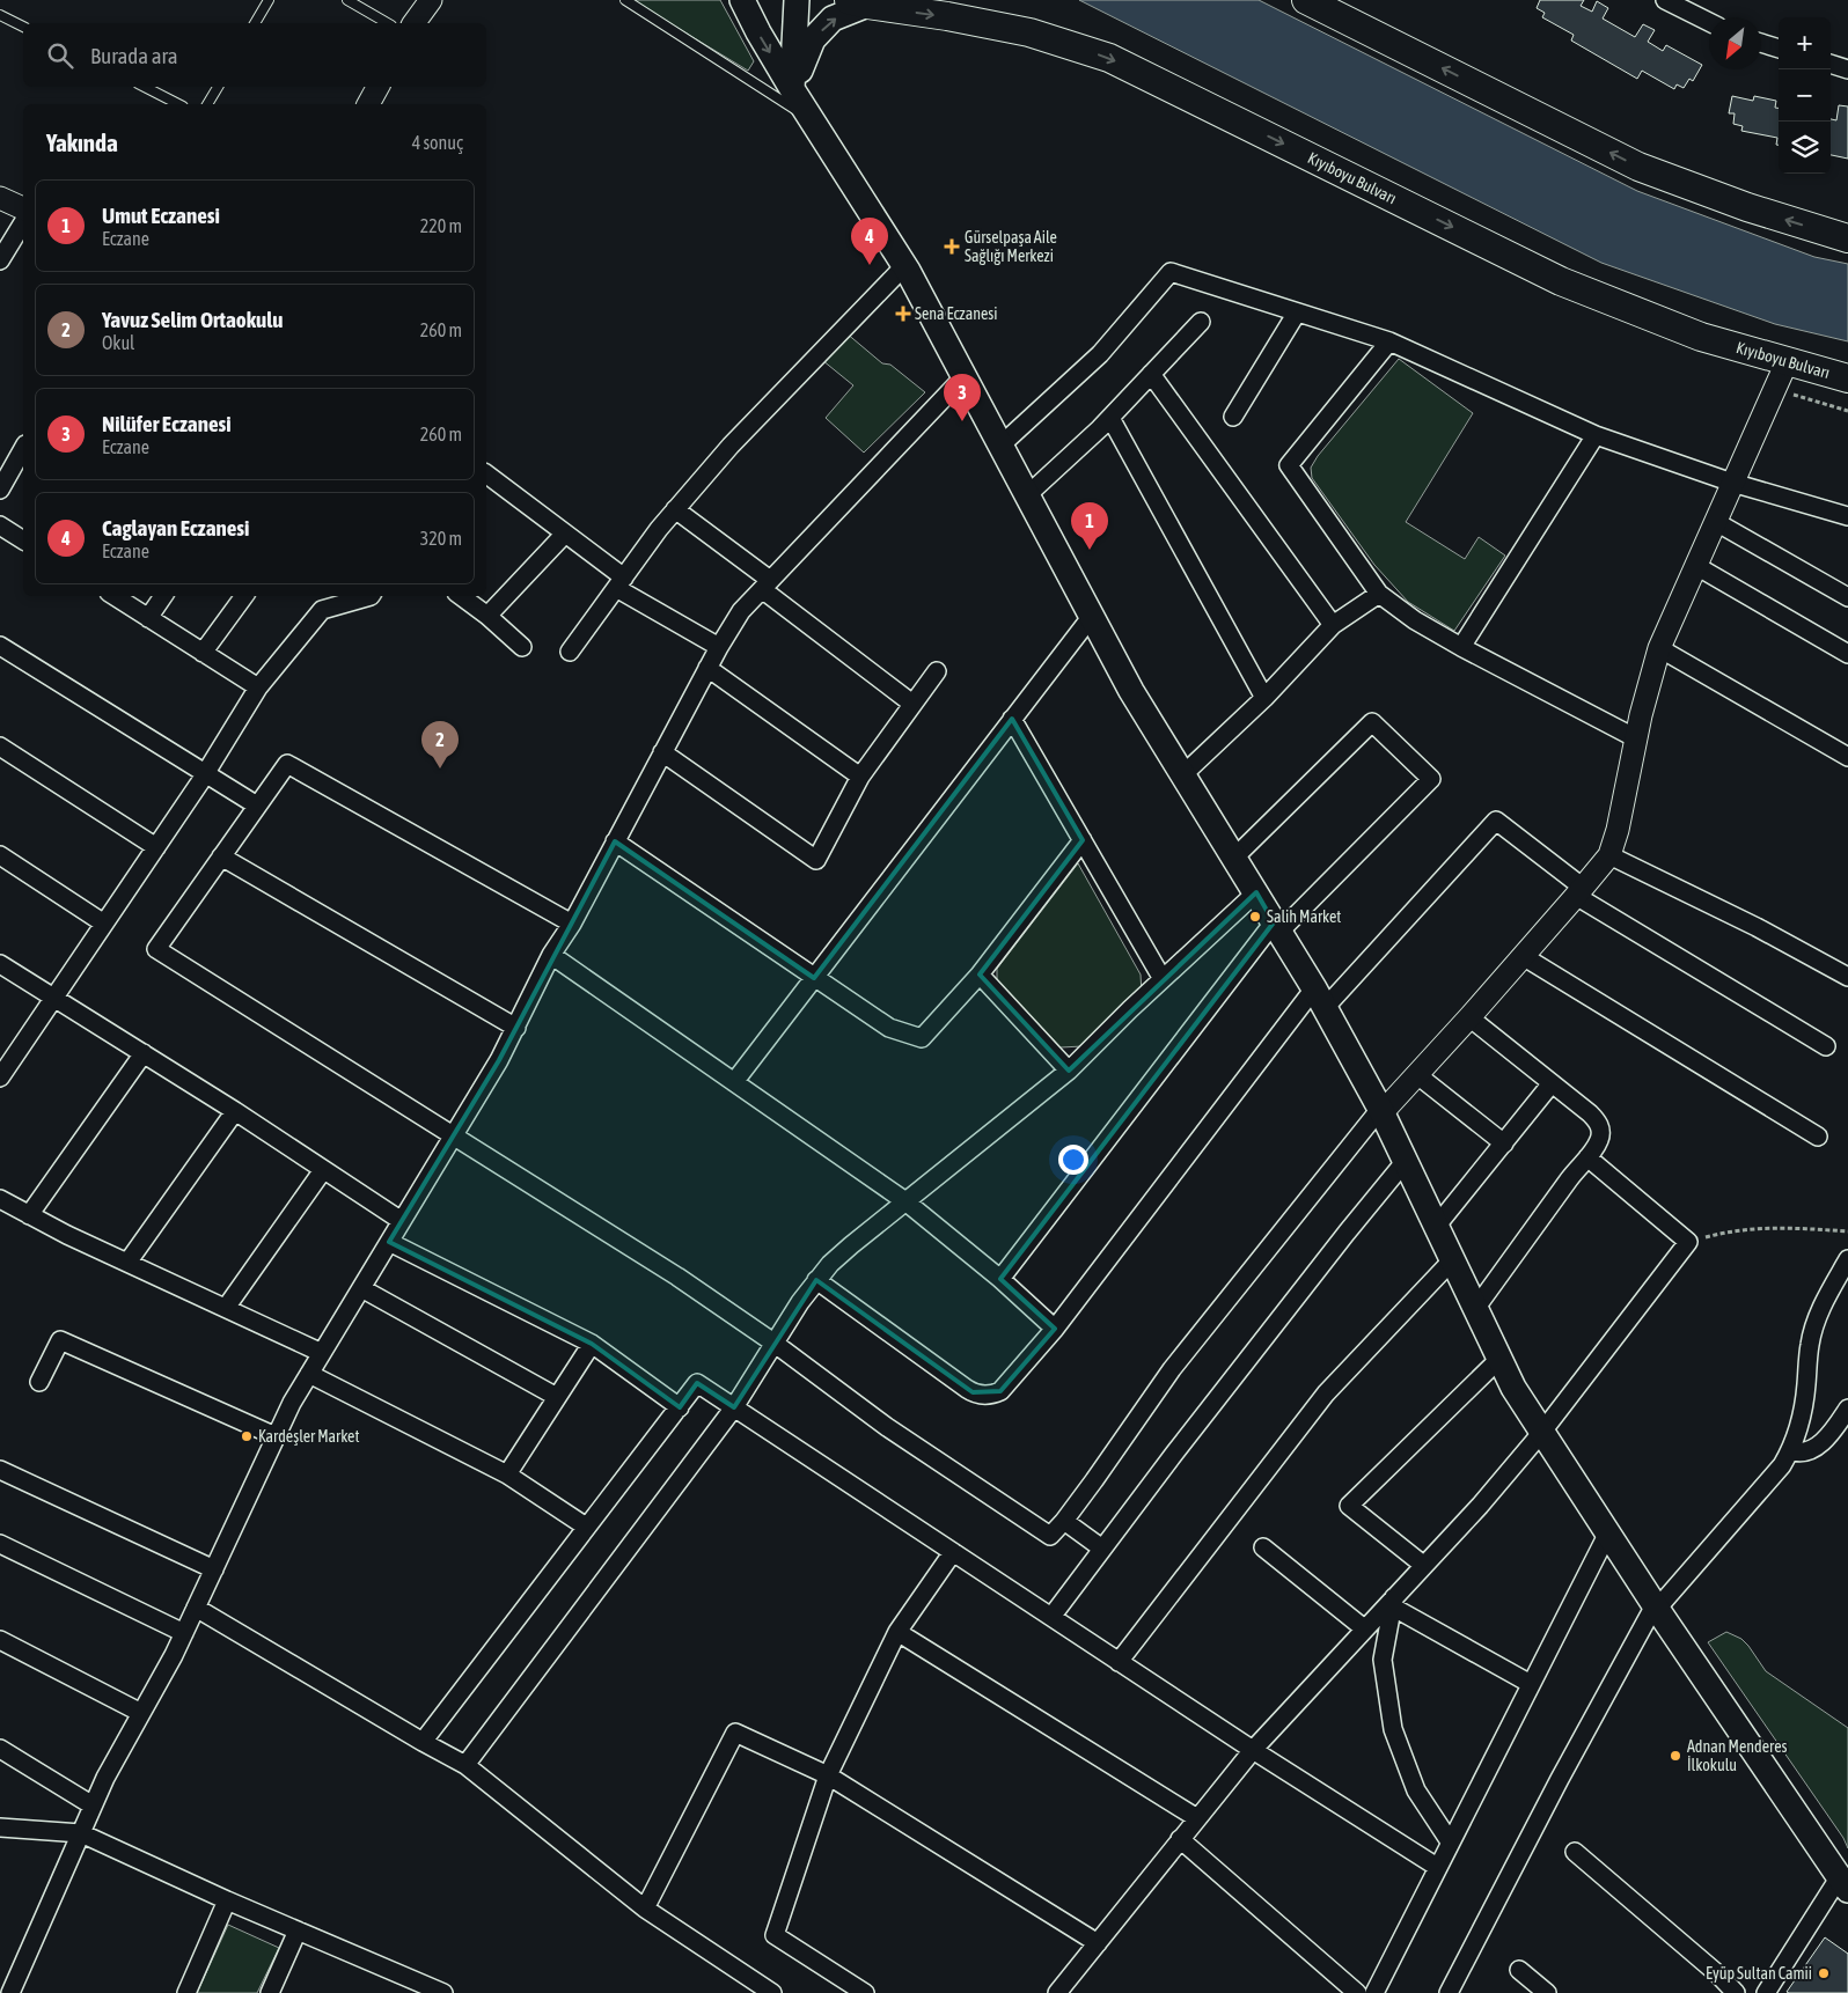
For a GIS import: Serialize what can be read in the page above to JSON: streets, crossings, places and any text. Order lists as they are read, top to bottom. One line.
{"streets":{"main road":["Kıyıboyu Bulvarı"]},"places":{"health":["Gürselpaşa Aile Sağlığı Merkezi","Sena Eczanesi"],"other":["Salih Market","Kardeşler Market","Adnan Menderes İlkokulu","Eyüp Sultan Camii"]},"north":"bottom left","page":{"map_buttons":["+","−"],"search":"Burada ara","heading":["Yakında","4 sonuç"],"list":[{"mark":"1","name":"Umut Eczanesi","note":"Eczane","value":"220 m"},{"mark":"2","name":"Yavuz Selim Ortaokulu","note":"Okul","value":"260 m"},{"mark":"3","name":"Nilüfer Eczanesi","note":"Eczane","value":"260 m"},{"mark":"4","name":"Caglayan Eczanesi","note":"Eczane","value":"320 m"}],"pins":["4","3","1","2"]}}
